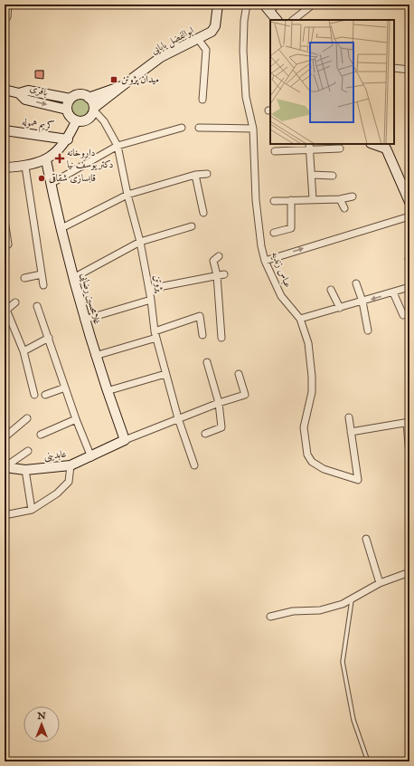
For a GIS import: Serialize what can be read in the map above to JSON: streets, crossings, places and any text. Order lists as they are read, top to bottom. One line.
{"streets":{"street":["ابوالفضل بابایی","باقری","کریم هموله","عباس زندیه","پژوتن","غلامحسین رضایی","عابدینی"]},"crossings":[["ابوالفضل بابایی","باقری"],["ابوالفضل بابایی","پژوتن"],["باقری","پژوتن"],["غلامحسین رضایی","عابدینی"]],"places":{"transit":["میدان پژوتن"],"health":["داروخانه دکتر یوسف نیا"],"other":["قابسازی شقاقی"]},"north":"top"}
